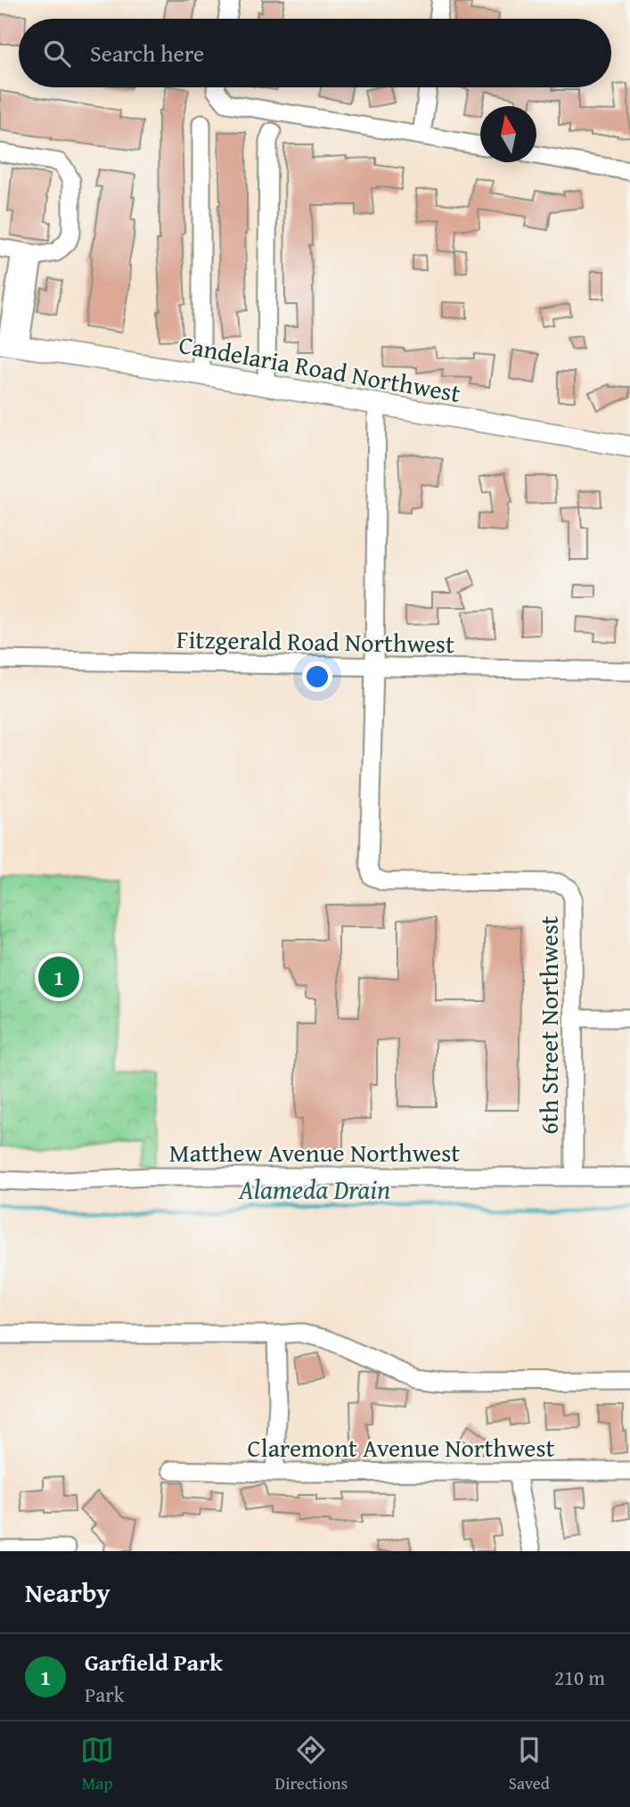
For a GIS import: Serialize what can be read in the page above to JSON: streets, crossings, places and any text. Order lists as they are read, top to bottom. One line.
{"streets":{"main road":["Candelaria Road Northwest"],"street":["Fitzgerald Road Northwest","6th Street Northwest","Matthew Avenue Northwest","Claremont Avenue Northwest"]},"crossings":[["Fitzgerald Road Northwest","6th Street Northwest"]],"water":["Alameda Drain"],"north":"top","page":{"search":"Search here","pins":"1","heading":"Nearby","list":[{"mark":"1","name":"Garfield Park","note":"Park","value":"210 m"}],"nav":["Map","Directions","Saved"]}}
